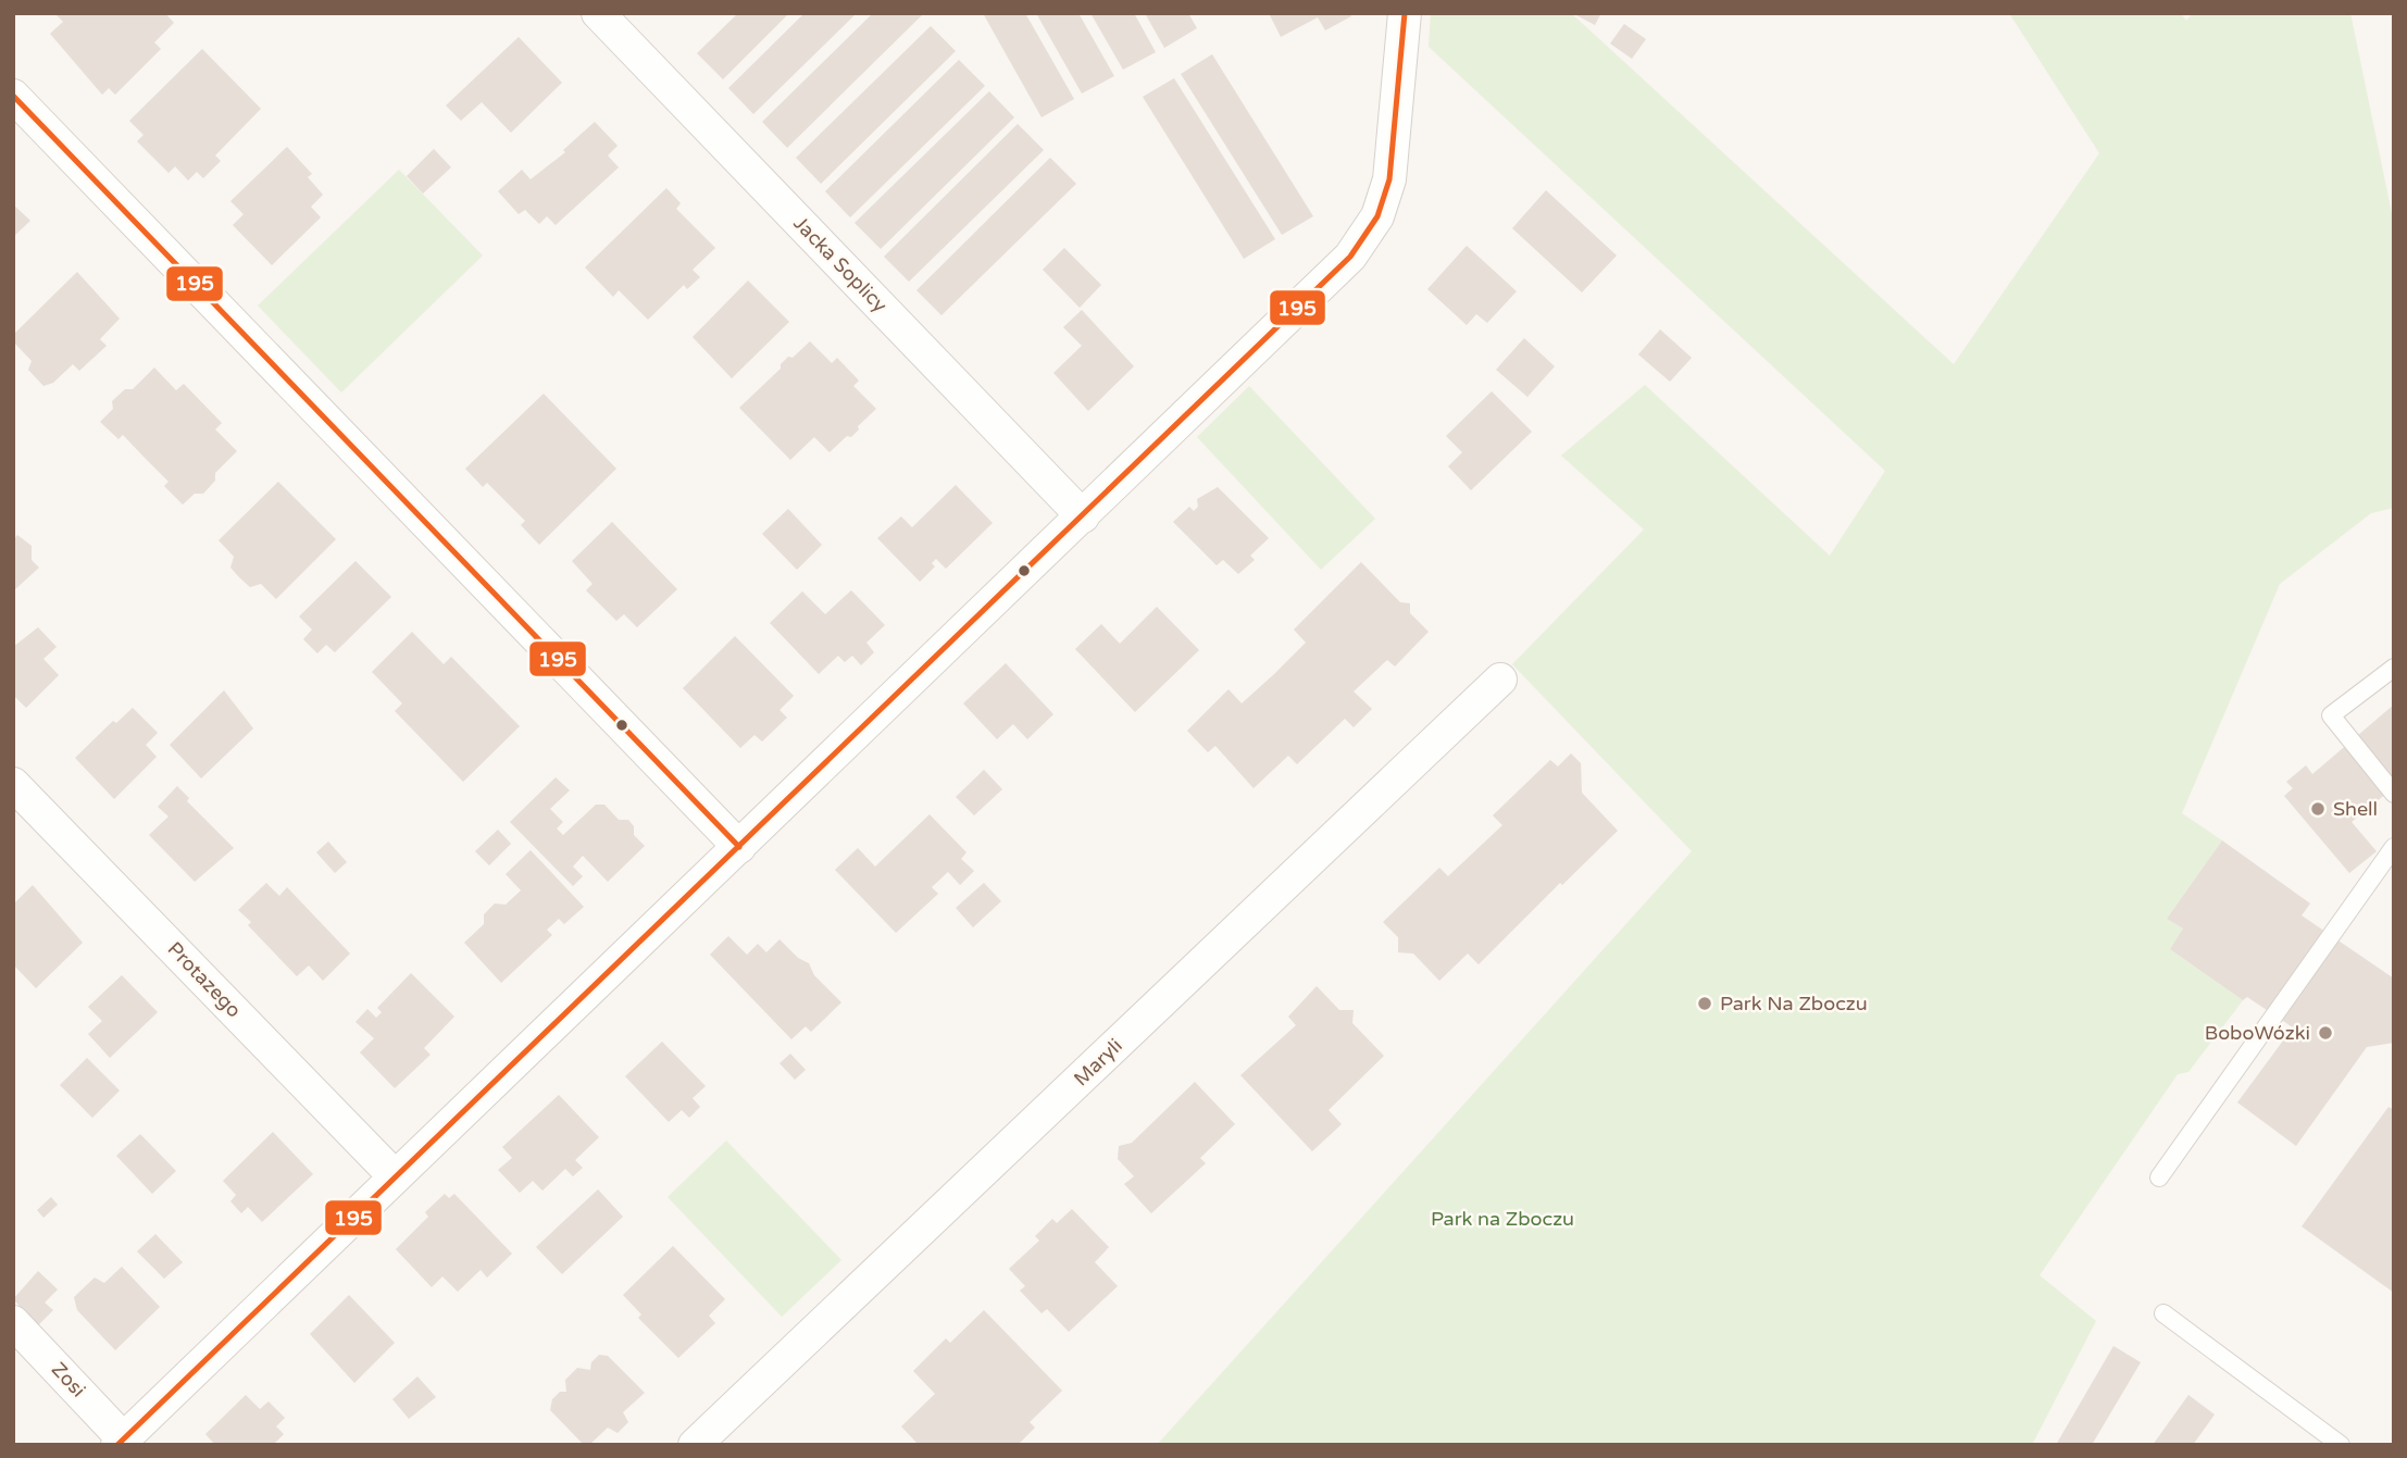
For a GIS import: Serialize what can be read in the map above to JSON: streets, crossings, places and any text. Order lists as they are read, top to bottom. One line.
{"streets":{"street":["Jacka Soplicy","Protazego","Maryli","Zosi"]},"parks":["Park na Zboczu"],"places":["Shell","Park Na Zboczu","BoboWózki"],"lines":["transit line 195"]}
